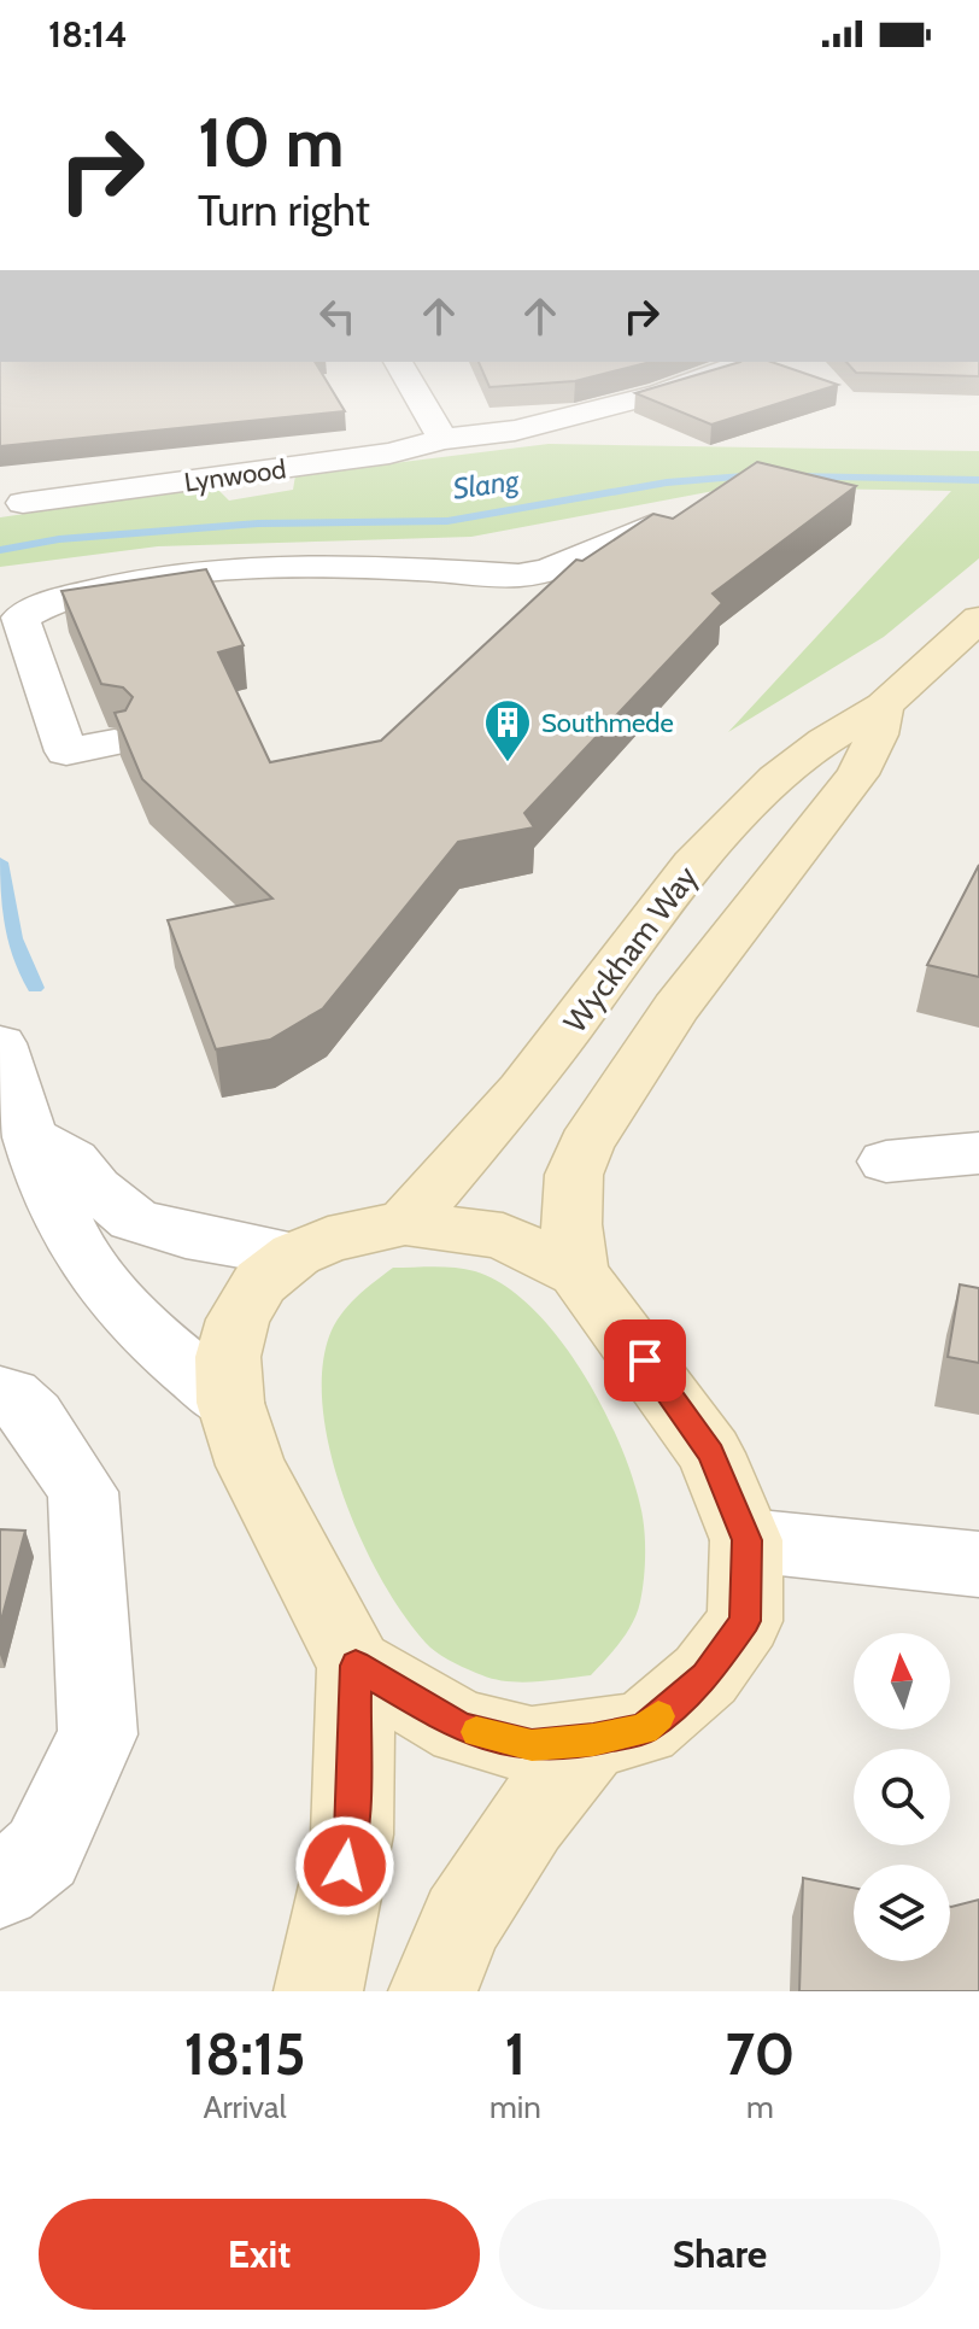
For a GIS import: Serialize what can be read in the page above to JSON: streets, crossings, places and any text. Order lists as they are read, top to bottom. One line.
{"streets":{"main road":["Wyckham Way"],"street":["Lynwood"]},"water":["Slang"],"places":{"building":["Southmede"]},"north":"top","page":{"status":"18:14","turn":["10 m","Turn right"],"eta":["18:15","Arrival","1","min","70","m"],"buttons":["Exit","Share"]}}
